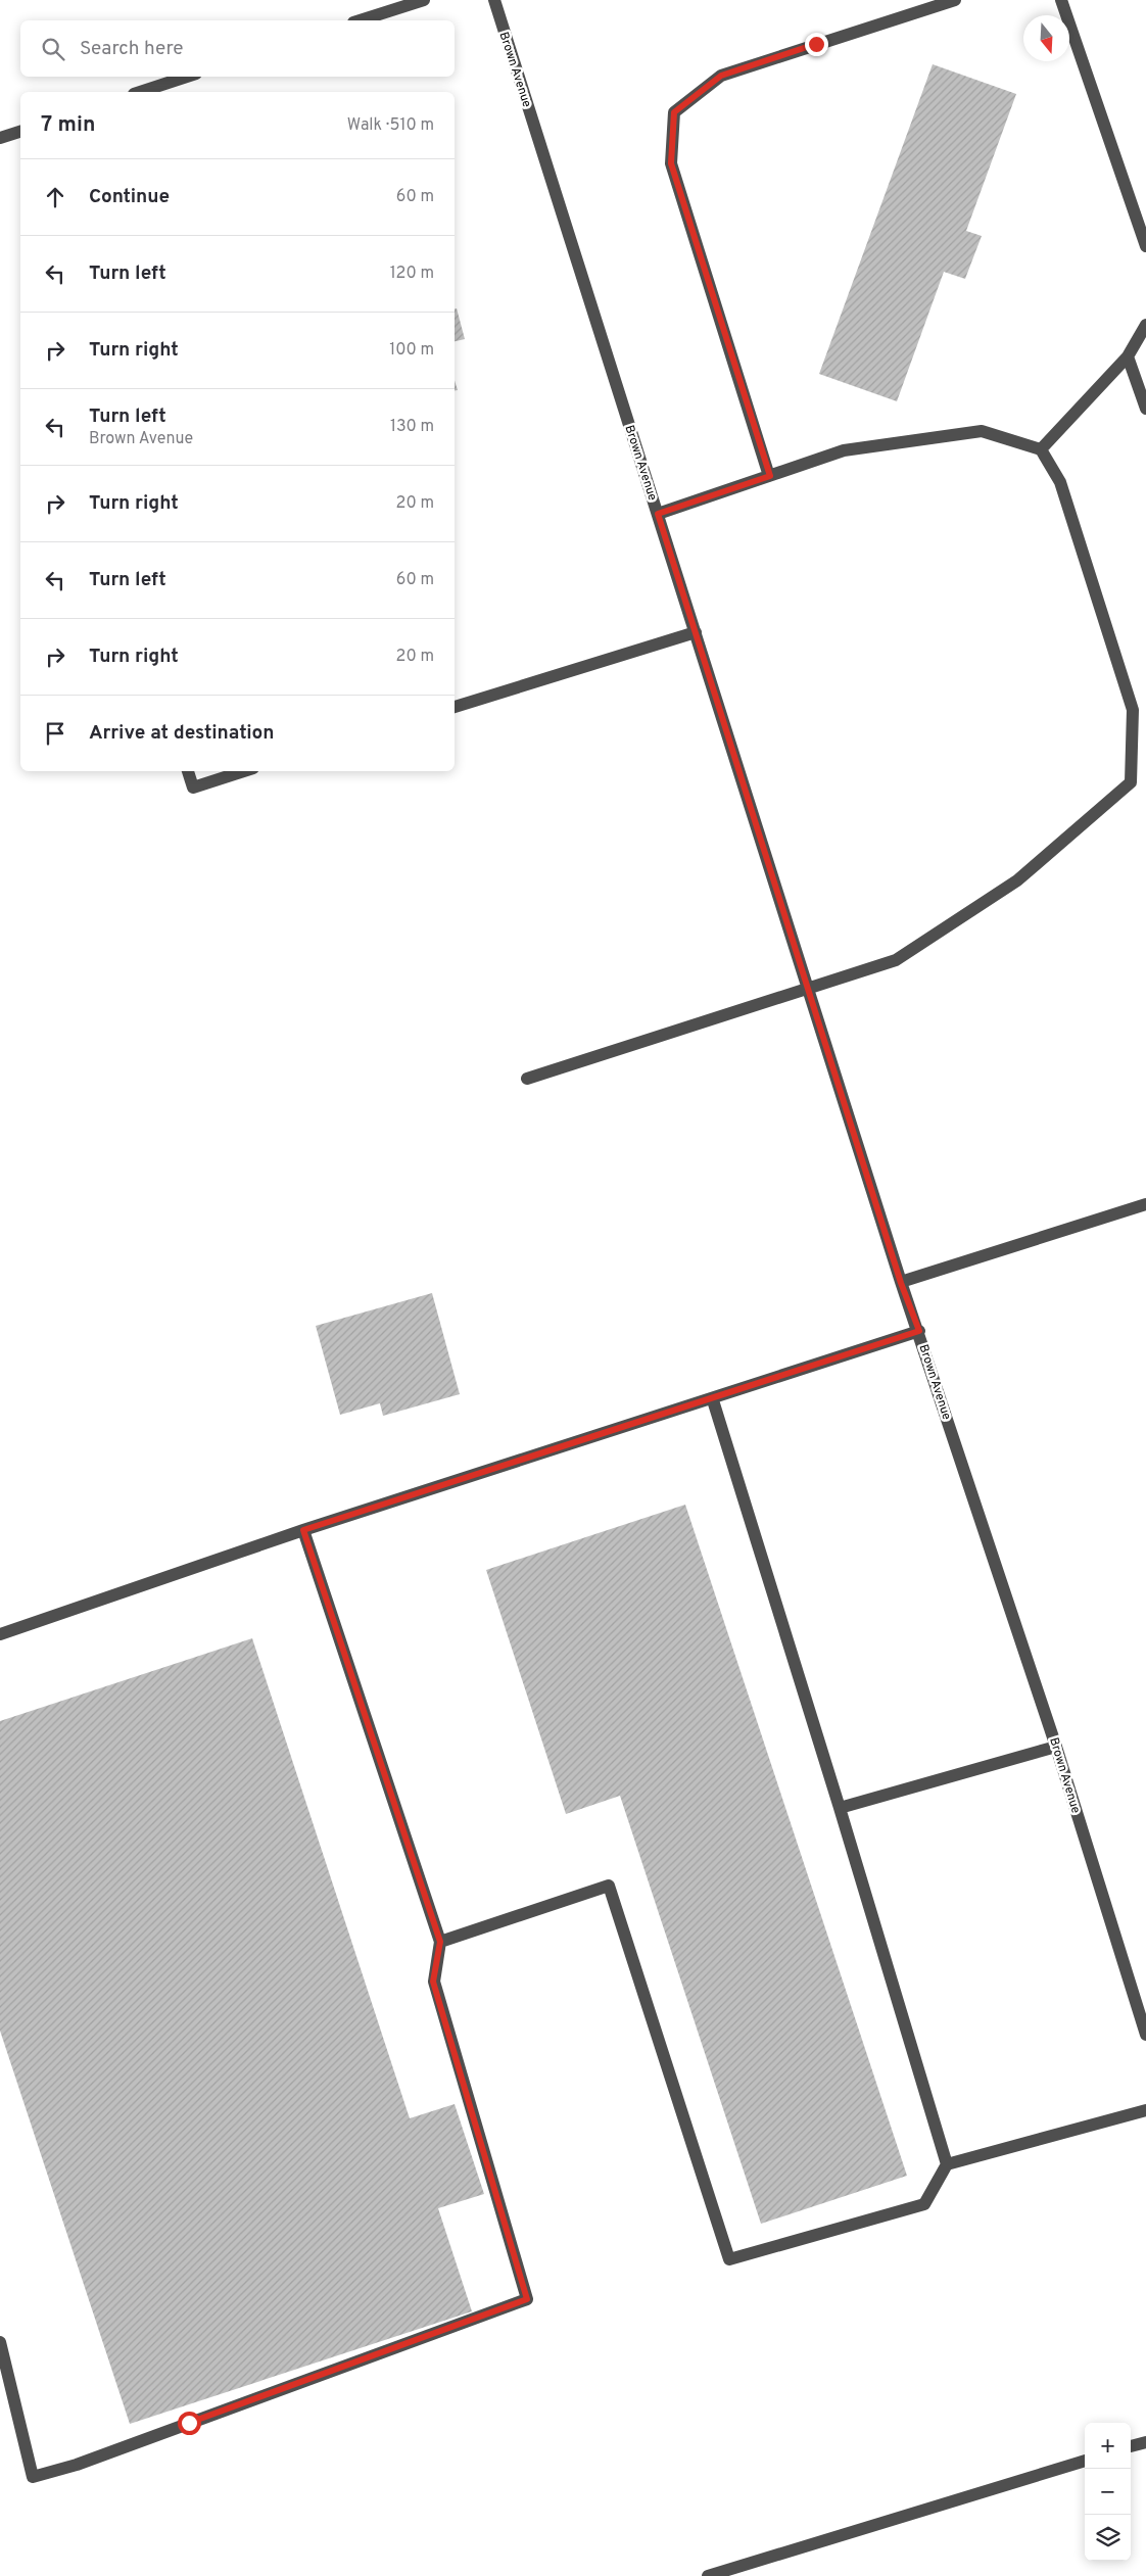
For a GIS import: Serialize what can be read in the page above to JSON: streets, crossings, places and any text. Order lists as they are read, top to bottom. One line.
{"streets":{"street":["Brown Avenue"]},"north":"bottom","page":{"search":"Search here","heading":["7 min","Walk · 510 m"],"list":[["Continue","60 m"],["Turn left","120 m"],["Turn right","100 m"],["Turn left","Brown Avenue","130 m"],["Turn right","20 m"],["Turn left","60 m"],["Turn right","20 m"],"Arrive at destination"],"map_buttons":["+","−"]}}
